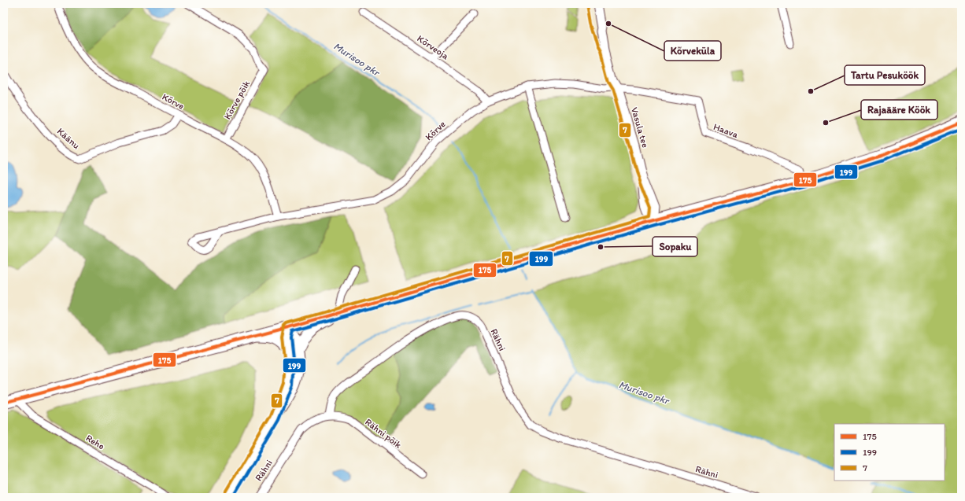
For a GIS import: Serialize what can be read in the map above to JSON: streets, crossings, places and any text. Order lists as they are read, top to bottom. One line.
{"streets":{"street":["Kõrveoja","Kõrve põik","Kõrve","Vasula tee","Haava","Käänu","Rähni","Rähni põik","Rehe"]},"crossings":[["Kõrveoja","Kõrve"],["Kõrve põik","Kõrve"],["Kõrve","Vasula tee"],["Kõrve","Haava"],["Kõrve","Käänu"],["Vasula tee","Haava"],["Rähni","Rähni põik"]],"water":["Murisoo pkr"],"places":["Kõrveküla","Tartu Pesuköök","Rajaääre Köök","Sopaku"],"lines":["transit line 7","transit line 175","transit line 199"],"legend":["175","199","7"]}
